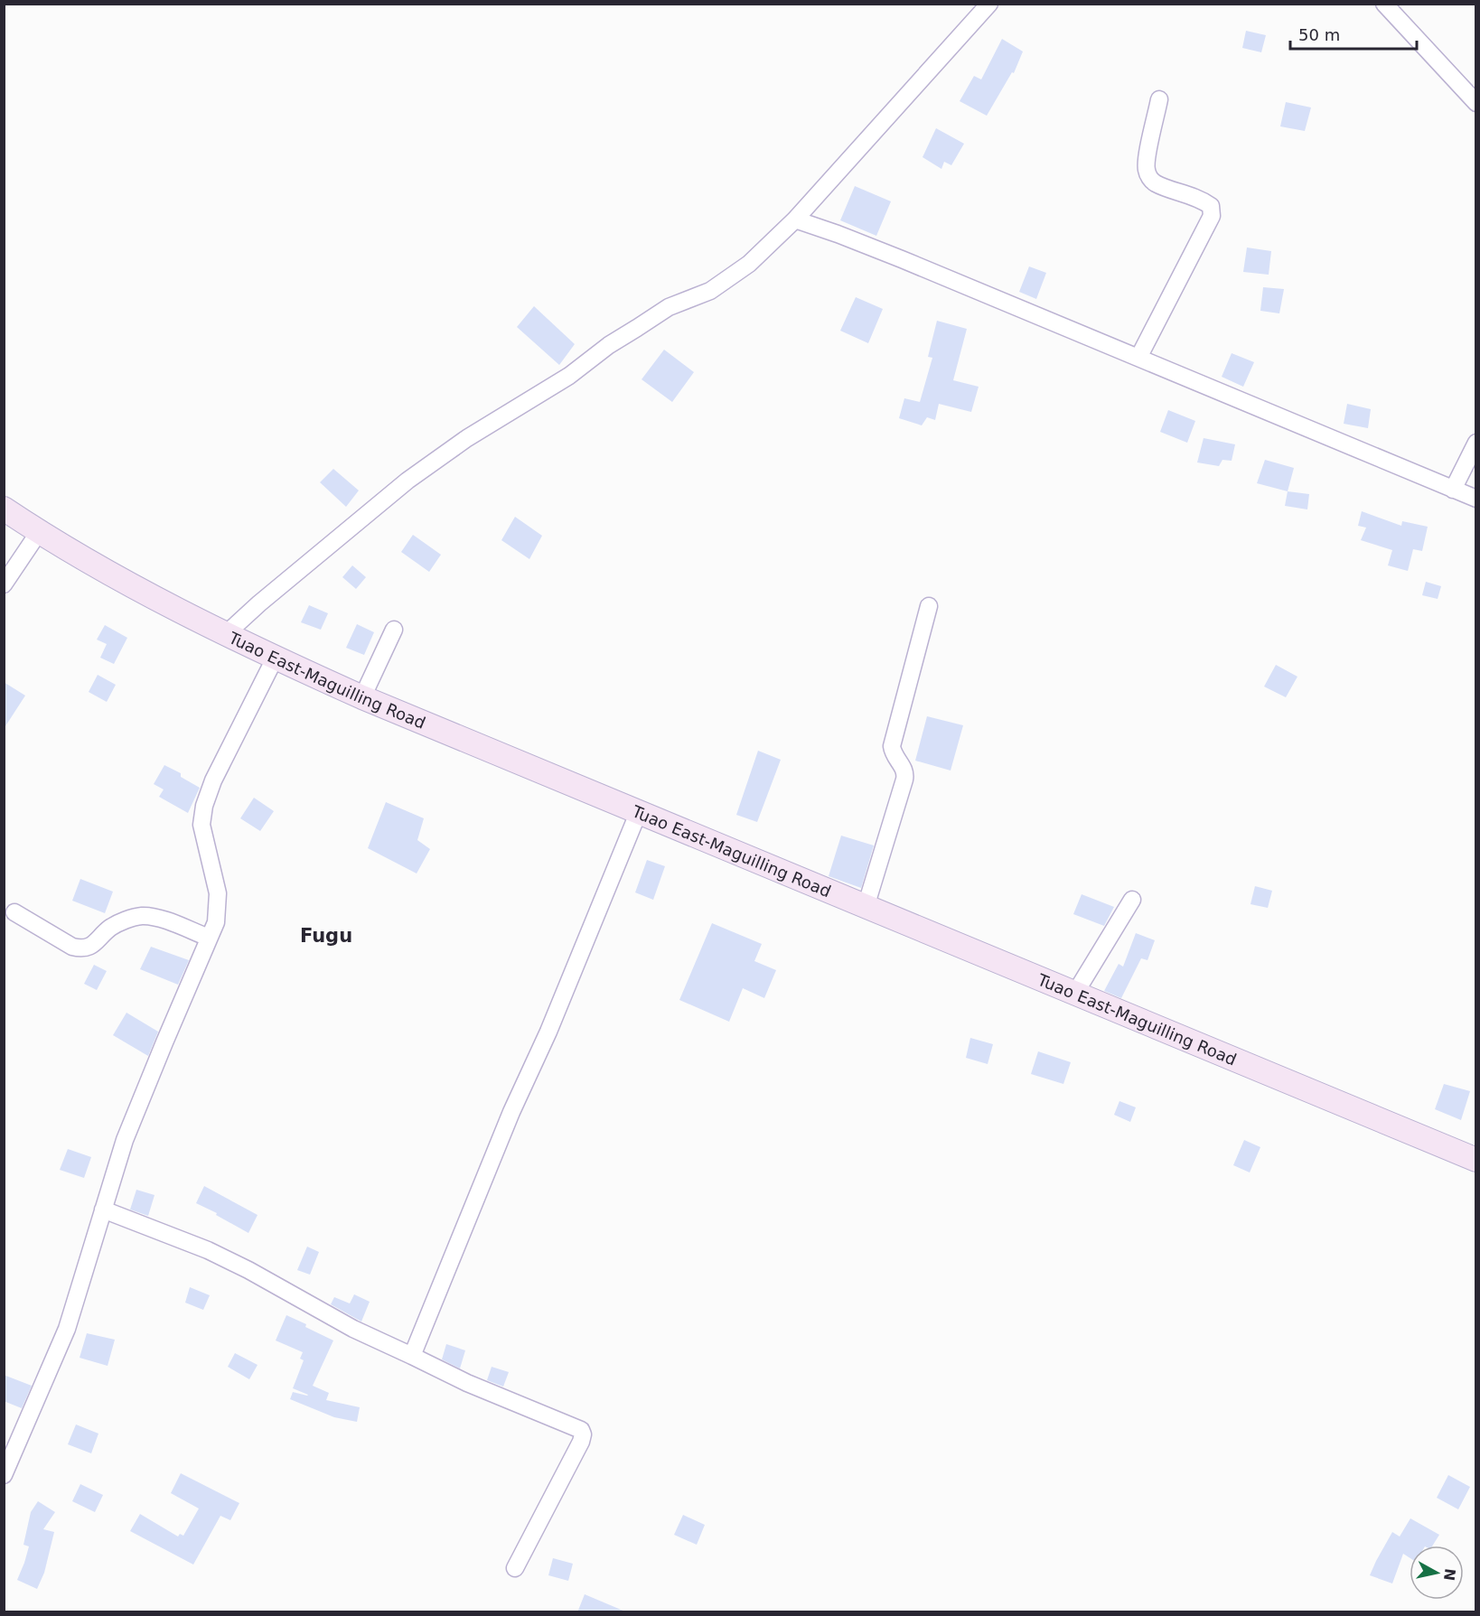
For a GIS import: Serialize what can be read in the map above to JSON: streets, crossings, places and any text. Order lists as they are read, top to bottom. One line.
{"streets":{"main road":["Tuao East-Maguilling Road"]},"districts":["Fugu"],"scale_bar":"50 m","north":"right"}
